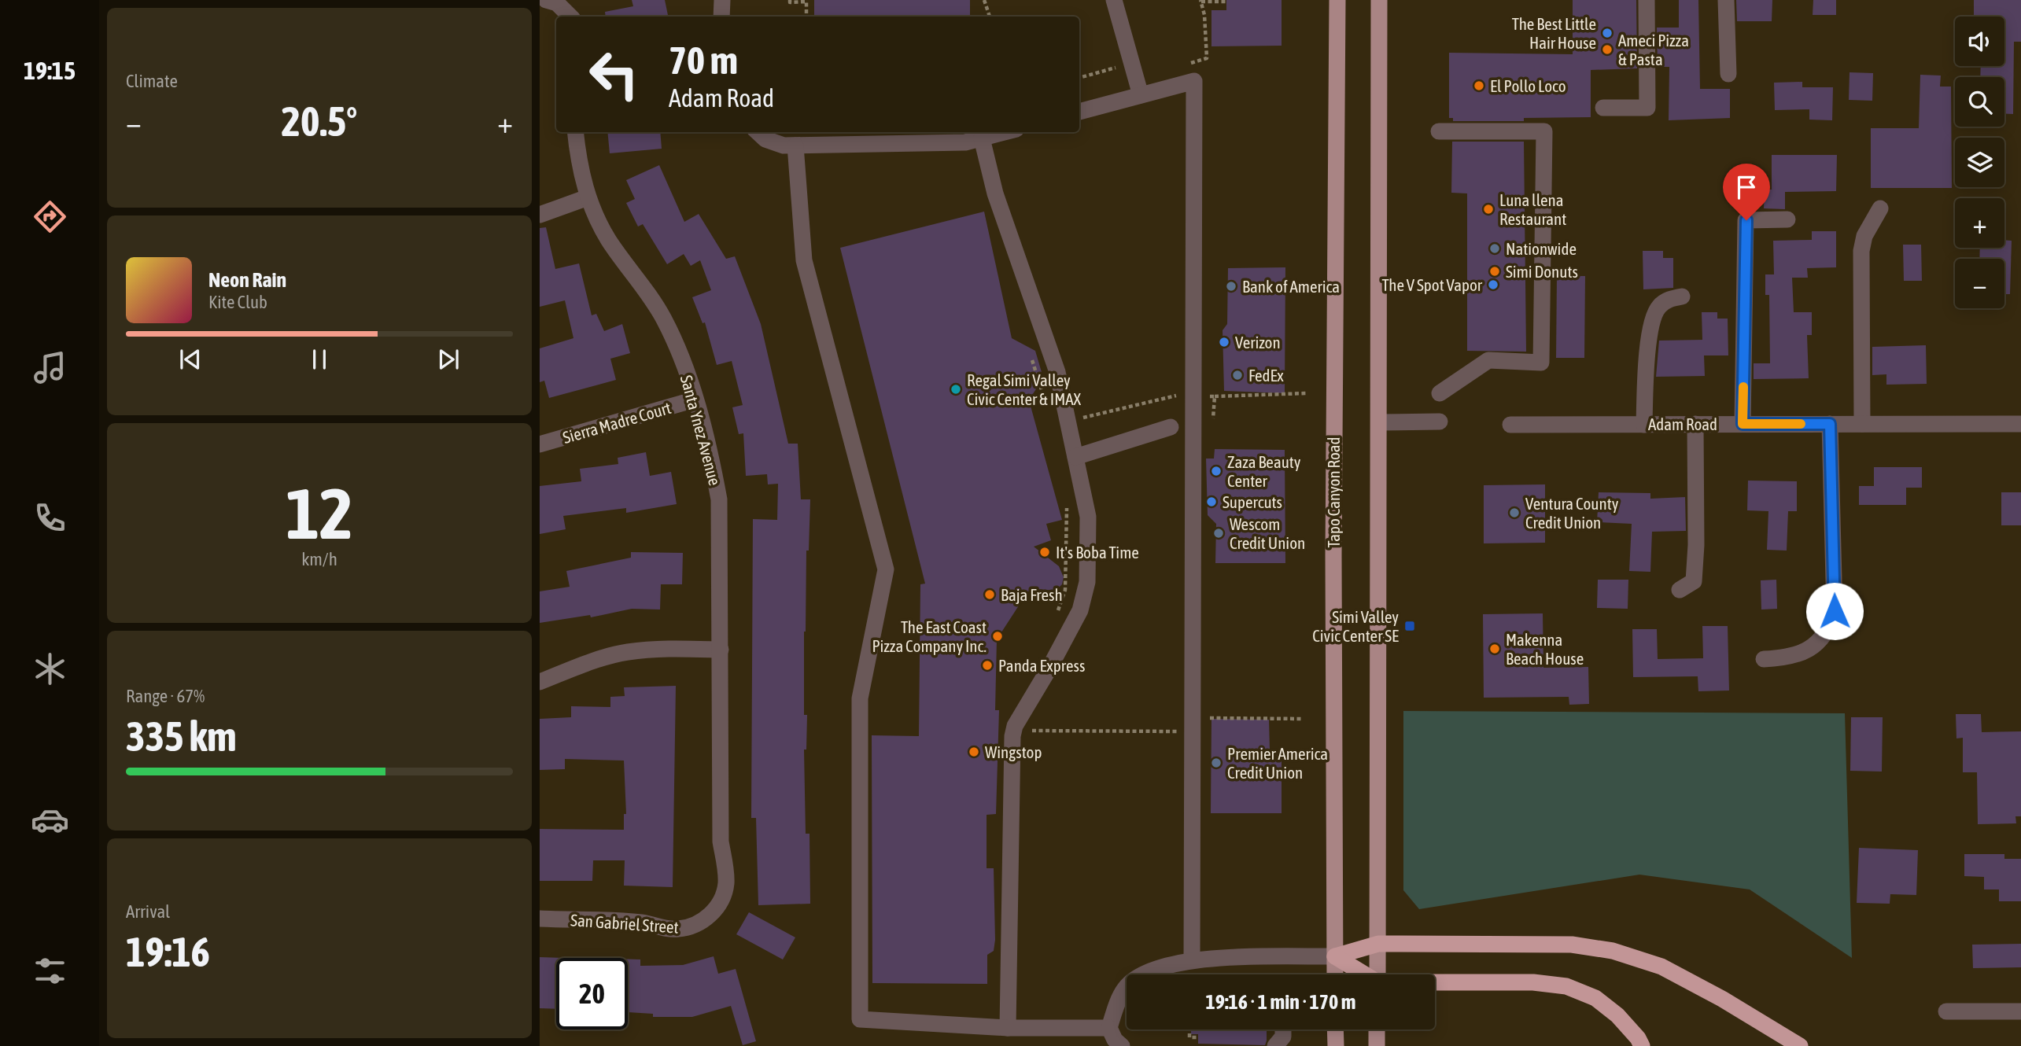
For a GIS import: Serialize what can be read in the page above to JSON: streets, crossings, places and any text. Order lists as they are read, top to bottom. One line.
{"streets":{"main road":["Tapo Canyon Road"],"street":["Sierra Madre Court","Adam Road","Santa Ynez Avenue","San Gabriel Street"]},"crossings":[["Sierra Madre Court","Santa Ynez Avenue"],["Santa Ynez Avenue","San Gabriel Street"]],"places":{"other":["The Best Little Hair House","Ameci Pizza & Pasta","El Pollo Loco","Luna llena Restaurant","Nationwide","Simi Donuts","The V Spot Vapor","Bank of America","Verizon","FedEx","Regal Simi Valley Civic Center & IMAX","Zaza Beauty Center","Supercuts","Ventura County Credit Union","Wescom Credit Union","It's Boba Time","Baja Fresh","The East Coast Pizza Company Inc.","Makenna Beach House","Panda Express","Wingstop","Premier America Credit Union"],"transit":["Simi Valley Civic Center SE"]},"page":{"tabs":"19:15","tile":["Climate",["12","km/h"],["Range · 67%","335 km"],["Arrival","19:16"]],"map_buttons":["+","−"],"turn":["70 m","Adam Road"],"heat":["−","20.5°","+"],"song":["Neon Rain","Kite Club"],"limit":"20","trip":"19:16 · 1 min · 170 m"}}
